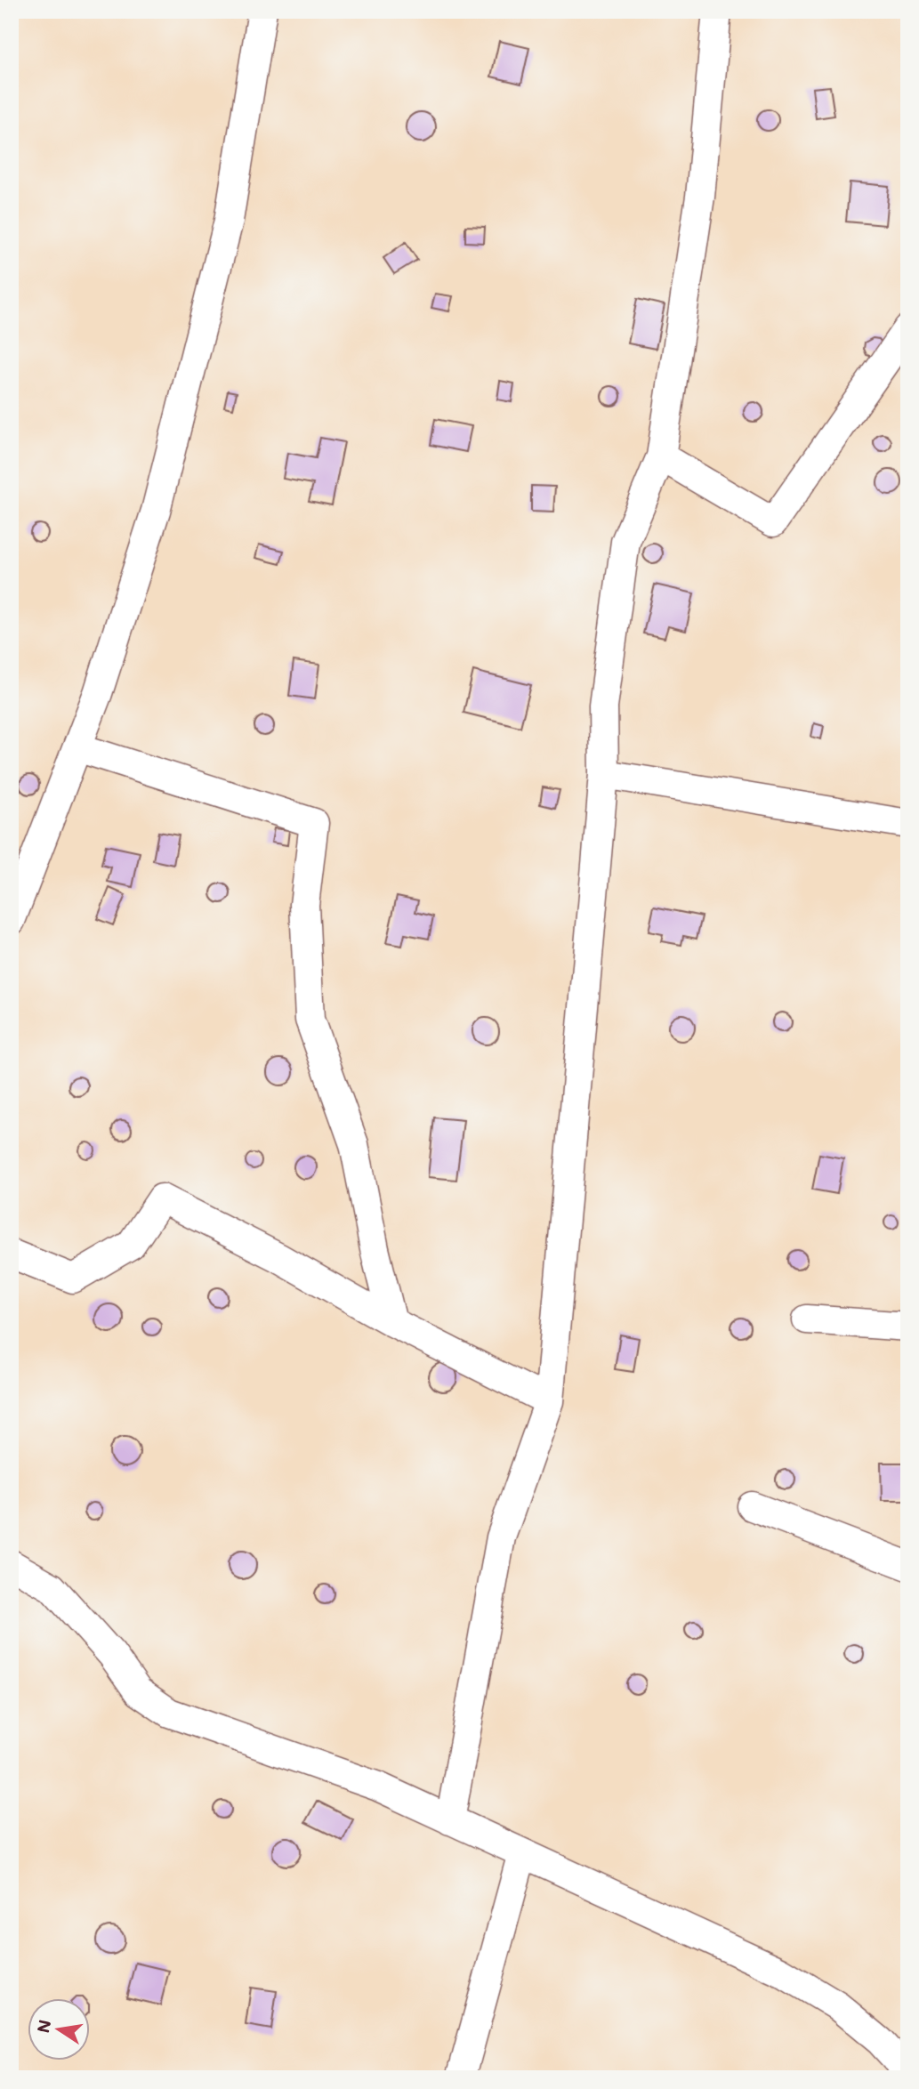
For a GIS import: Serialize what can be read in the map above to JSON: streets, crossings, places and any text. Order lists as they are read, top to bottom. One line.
{"north":"left"}
